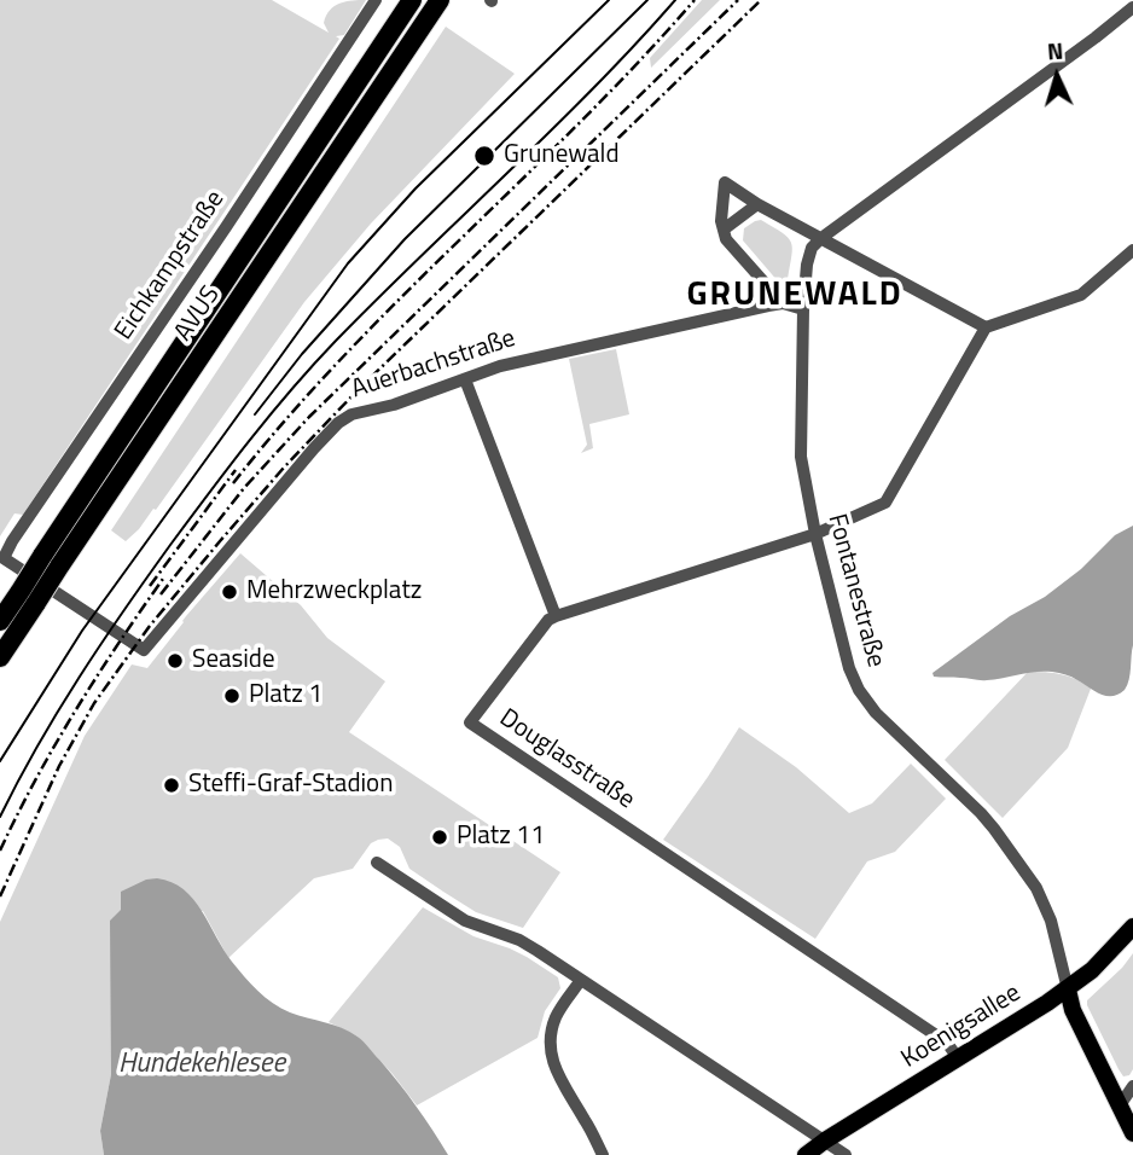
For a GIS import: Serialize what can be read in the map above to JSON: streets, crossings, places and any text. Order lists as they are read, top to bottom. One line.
{"streets":{"highway":["AVUS"],"main road":["Koenigsallee"],"street":["Eichkampstraße","Auerbachstraße","Fontanestraße","Douglasstraße"]},"crossings":[["Eichkampstraße","Auerbachstraße"],["Auerbachstraße","Fontanestraße"],["Fontanestraße","Koenigsallee"],["Douglasstraße","Koenigsallee"]],"districts":["GRUNEWALD"],"water":["Hundekehlesee"],"places":["Grunewald","Mehrzweckplatz","Seaside","Platz 1","Steffi-Graf-Stadion","Platz 11"],"north":"top"}
